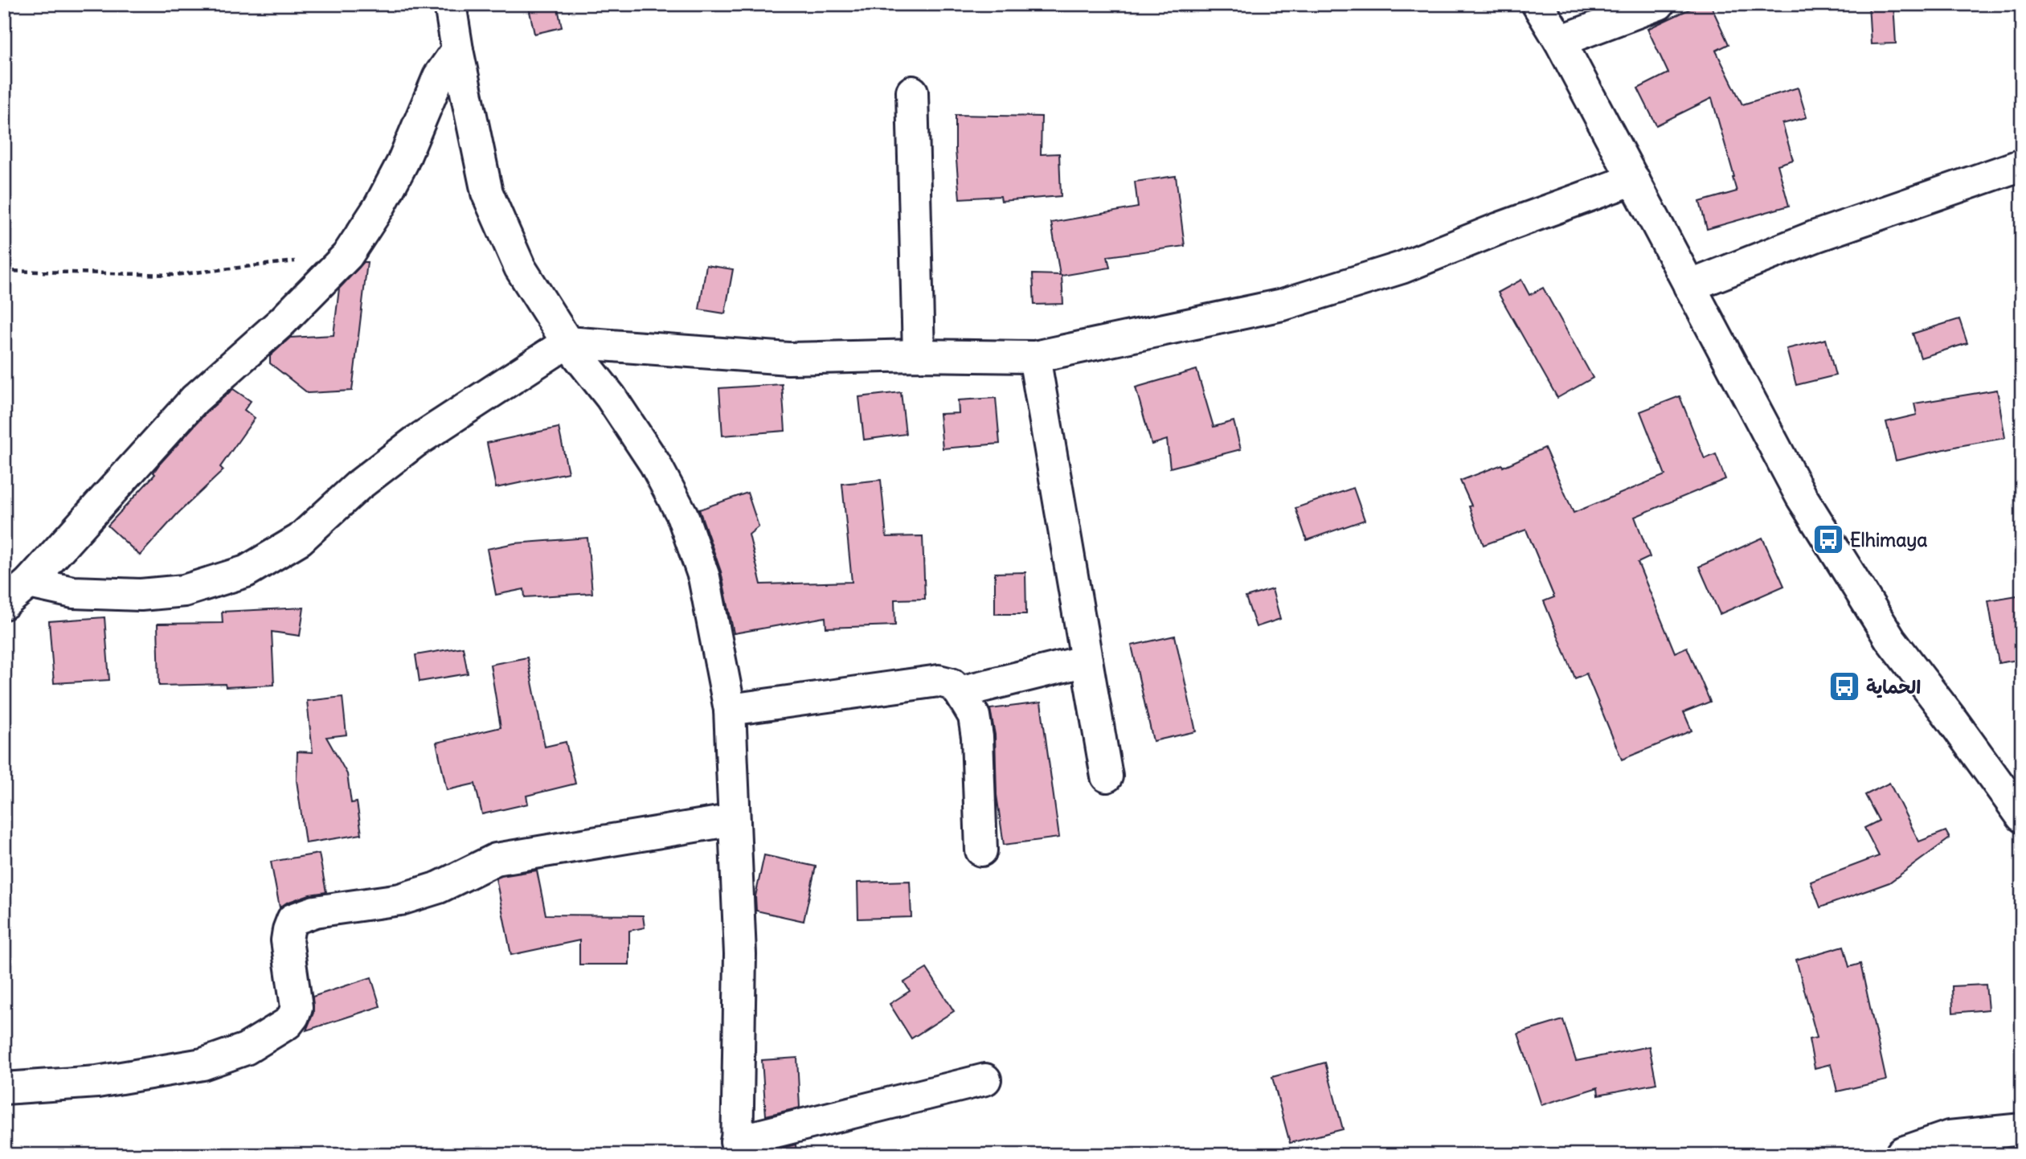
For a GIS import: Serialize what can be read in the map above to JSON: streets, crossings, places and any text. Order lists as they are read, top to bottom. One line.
{"places":{"bus stop":["Elhimaya","الحماية"]}}
